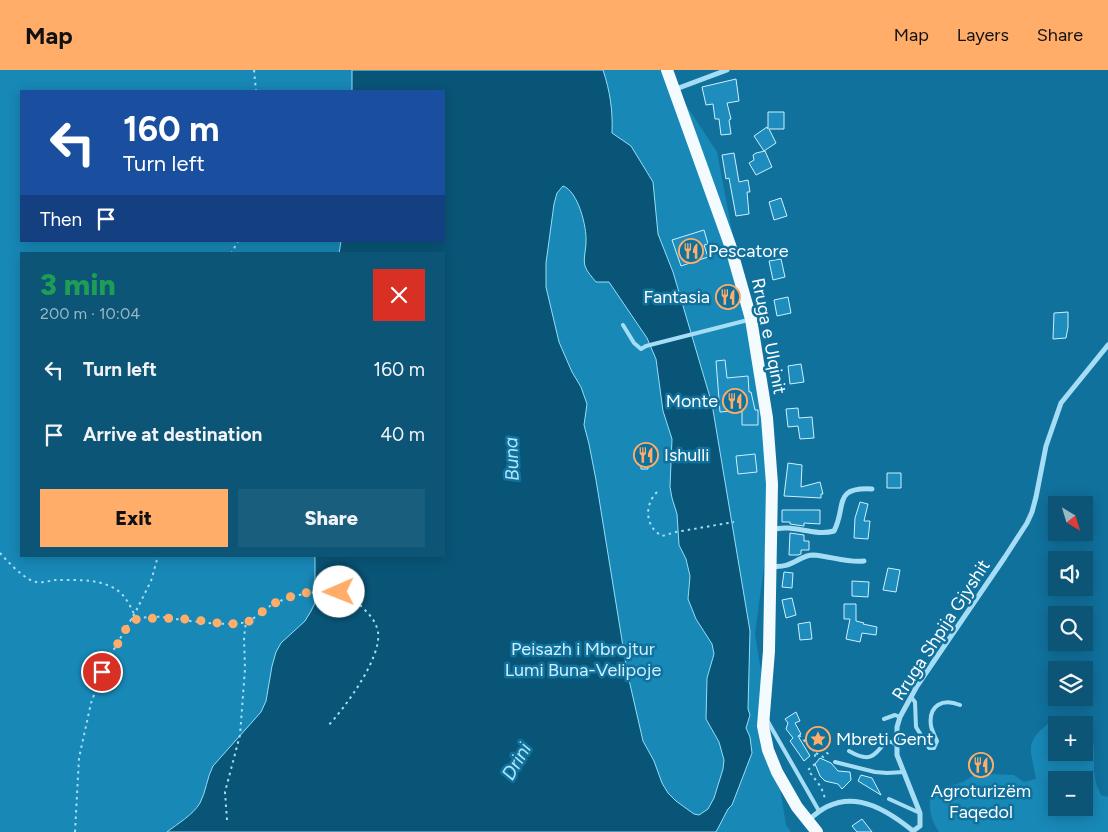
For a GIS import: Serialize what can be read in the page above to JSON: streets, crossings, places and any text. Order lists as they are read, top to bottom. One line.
{"streets":{"main road":["Rruga e Ulqinit"],"street":["Rruga Shpija Gjyshit"]},"water":["Buna","Drini"],"parks":["Peisazh i Mbrojtur Lumi Buna-Velipoje"],"places":{"restaurant":["Pescatore","Fantasia","Monte","Ishulli","Agroturizëm Faqedol"],"place":["Mbreti Gent"]},"north":"bottom right","page":{"header":"Map","nav":["Map","Layers","Share"],"turn":["160 m","Turn left"],"then":"Then","heading":["3 min","200 m · 10:04"],"list":[{"name":"Turn left","value":"160 m"},{"name":"Arrive at destination","value":"40 m"}],"buttons":["Exit","Share"],"map_buttons":["+","−"]}}
